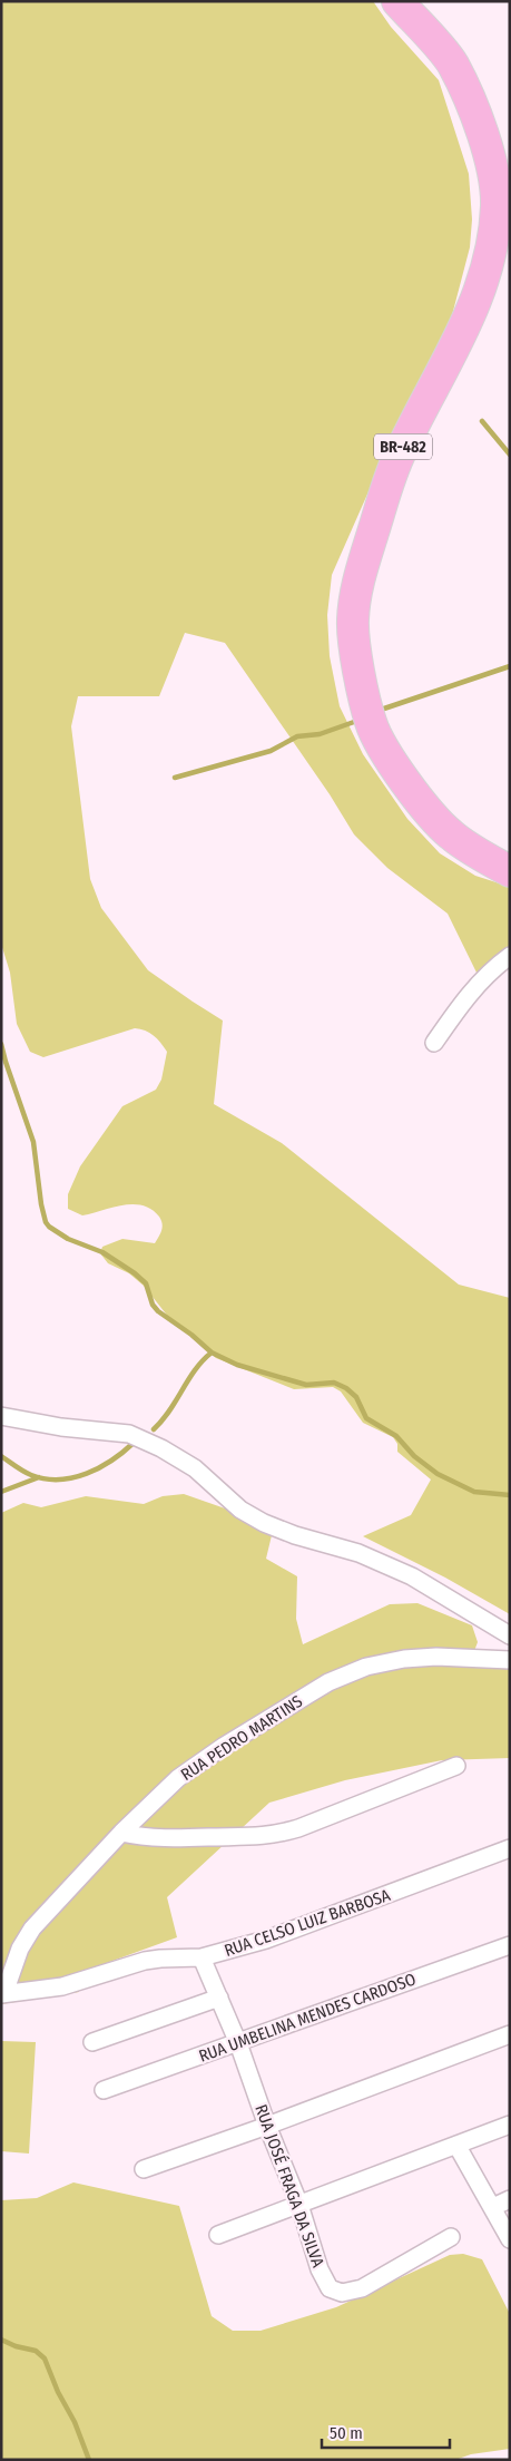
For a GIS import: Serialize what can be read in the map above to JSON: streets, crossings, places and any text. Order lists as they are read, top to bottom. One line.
{"streets":{"highway":["BR-482"],"street":["RUA PEDRO MARTINS","RUA CELSO LUIZ BARBOSA","RUA UMBELINA MENDES CARDOSO","RUA JOSÉ FRAGA DA SILVA"]},"crossings":[["RUA PEDRO MARTINS","RUA CELSO LUIZ BARBOSA"],["RUA CELSO LUIZ BARBOSA","RUA JOSÉ FRAGA DA SILVA"],["RUA UMBELINA MENDES CARDOSO","RUA JOSÉ FRAGA DA SILVA"]],"scale_bar":"50 m"}
